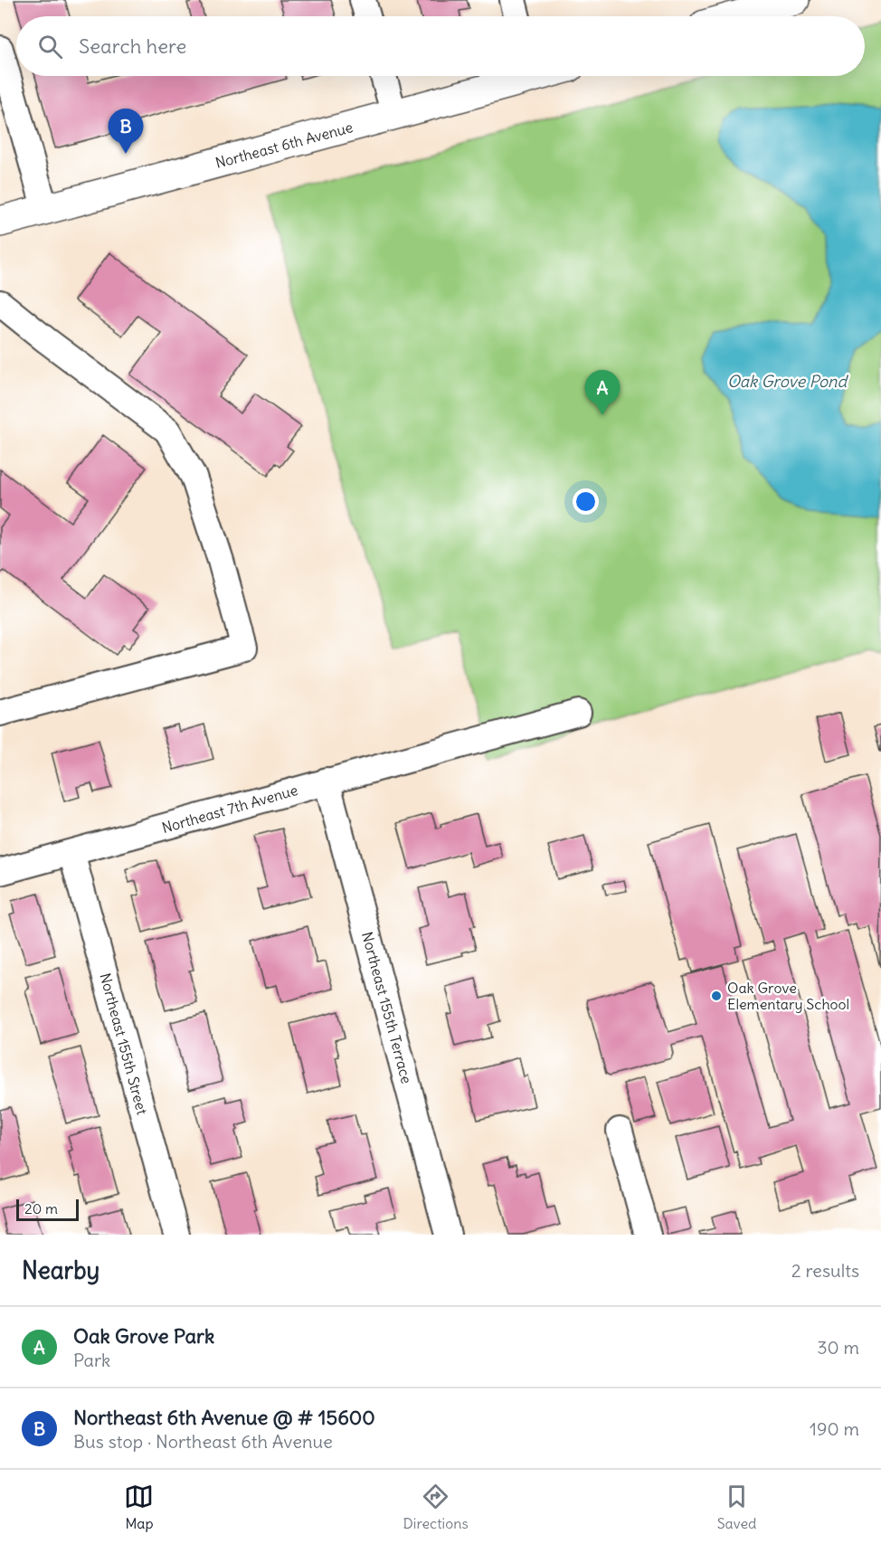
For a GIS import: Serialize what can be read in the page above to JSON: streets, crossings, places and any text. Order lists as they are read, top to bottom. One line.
{"streets":{"main road":["Northeast 6th Avenue"],"street":["Northeast 7th Avenue","Northeast 155th Terrace","Northeast 155th Street"]},"crossings":[["Northeast 7th Avenue","Northeast 155th Terrace"],["Northeast 7th Avenue","Northeast 155th Street"]],"water":["Oak Grove Pond"],"places":["Oak Grove Elementary School"],"scale_bar":"20 m","page":{"search":"Search here","pins":["B","A"],"scale":"20 m","heading":["Nearby","2 results"],"list":[{"mark":"A","name":"Oak Grove Park","note":"Park","value":"30 m"},{"mark":"B","name":"Northeast 6th Avenue @ # 15600","note":"Bus stop · Northeast 6th Avenue","value":"190 m"}],"nav":["Map","Directions","Saved"]}}
